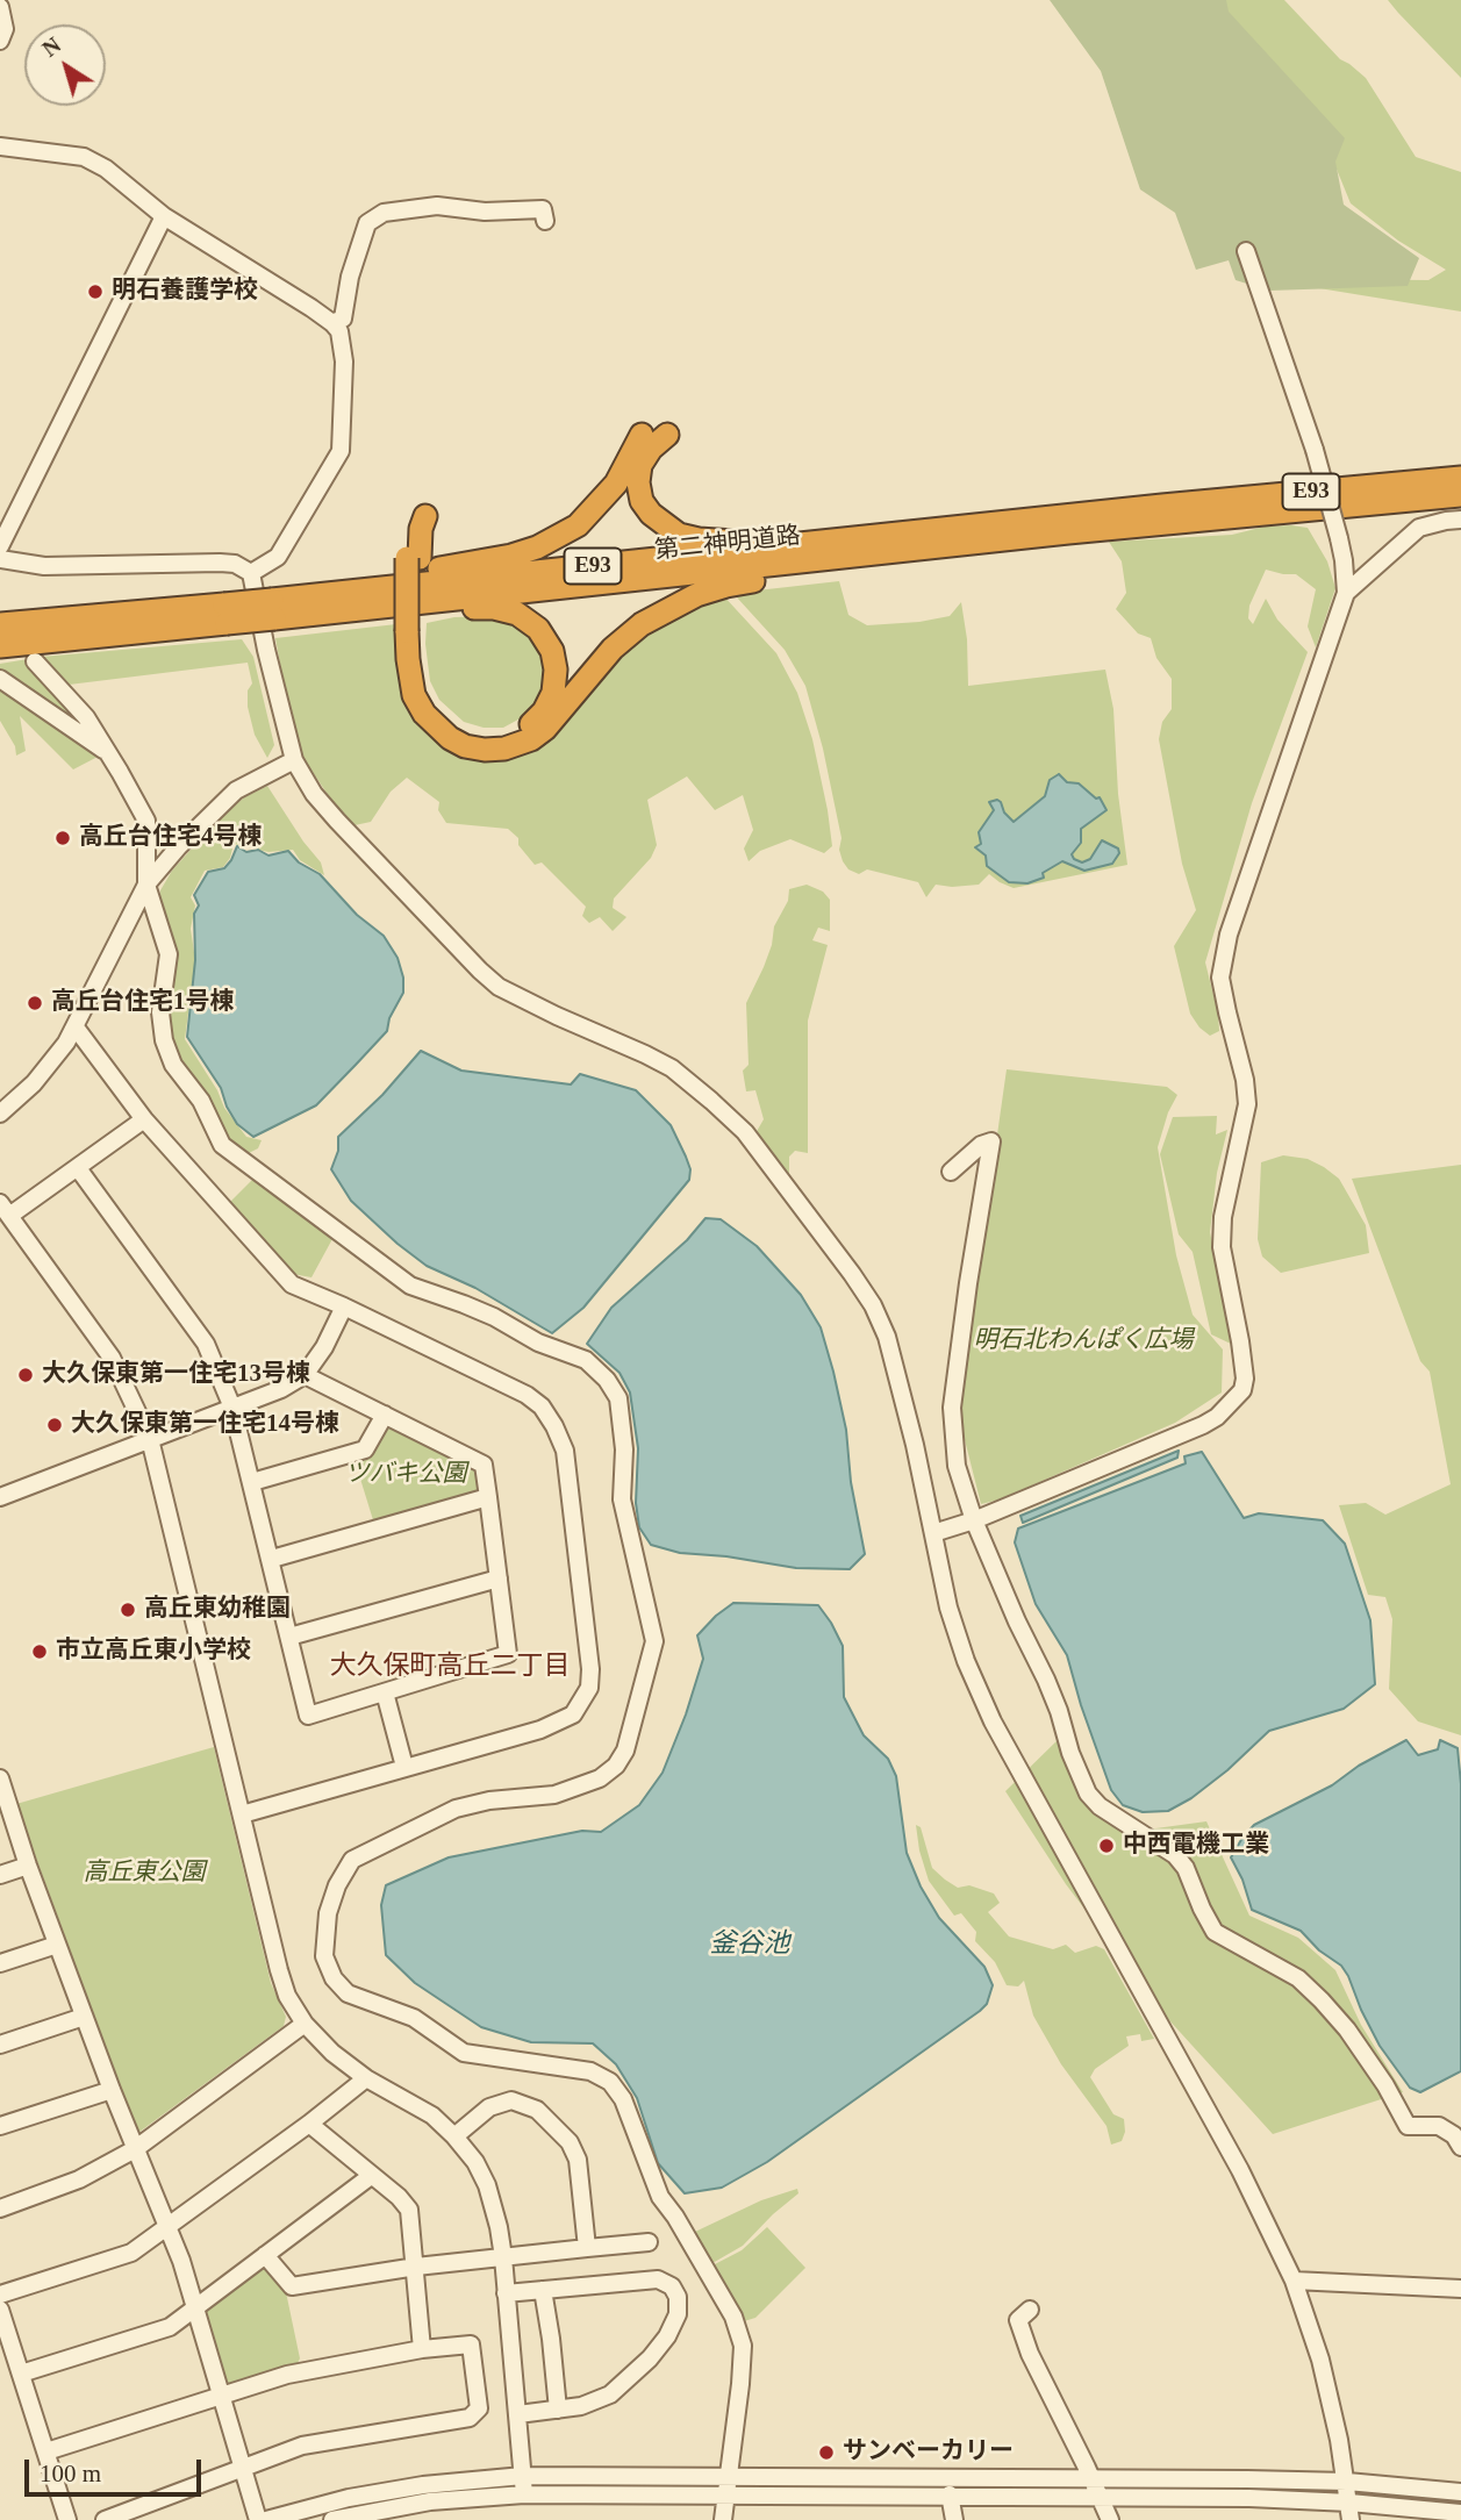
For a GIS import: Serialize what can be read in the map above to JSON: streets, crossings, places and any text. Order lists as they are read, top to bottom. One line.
{"streets":{"highway":["E93","第二神明道路"]},"districts":["大久保町高丘二丁目"],"water":["釜谷池"],"parks":["明石北わんぱく広場","ツバキ公園","高丘東公園"],"places":["明石養護学校","高丘台住宅4号棟","高丘台住宅1号棟","大久保東第一住宅13号棟","大久保東第一住宅14号棟","高丘東幼稚園","市立高丘東小学校","中西電機工業","サンベーカリー"],"scale_bar":"100 m","north":"top left"}
